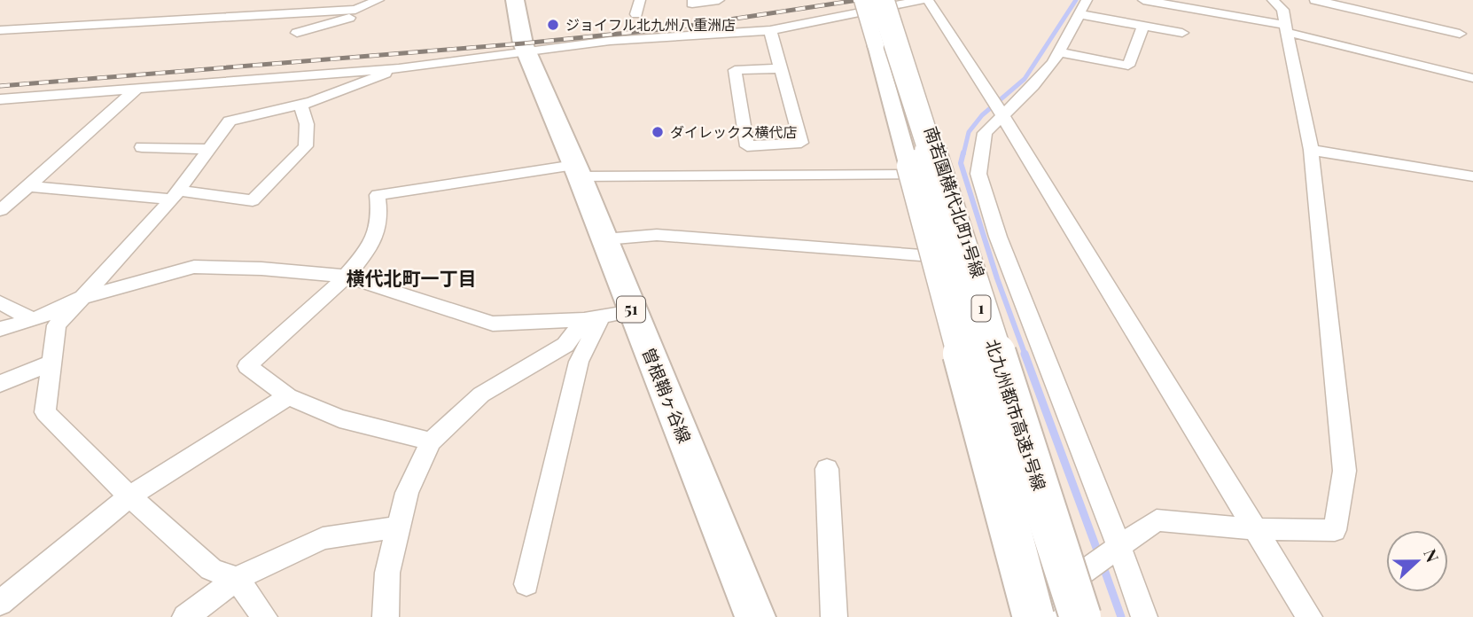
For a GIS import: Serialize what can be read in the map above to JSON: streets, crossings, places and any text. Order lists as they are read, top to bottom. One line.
{"streets":{"highway":["1","北九州都市高速1号線"],"main road":["51","曽根鞘ヶ谷線"],"street":["南若園横代北町1号線"]},"districts":["横代北町一丁目"],"places":["ジョイフル北九州八重洲店","ダイレックス横代店"],"north":"right"}
